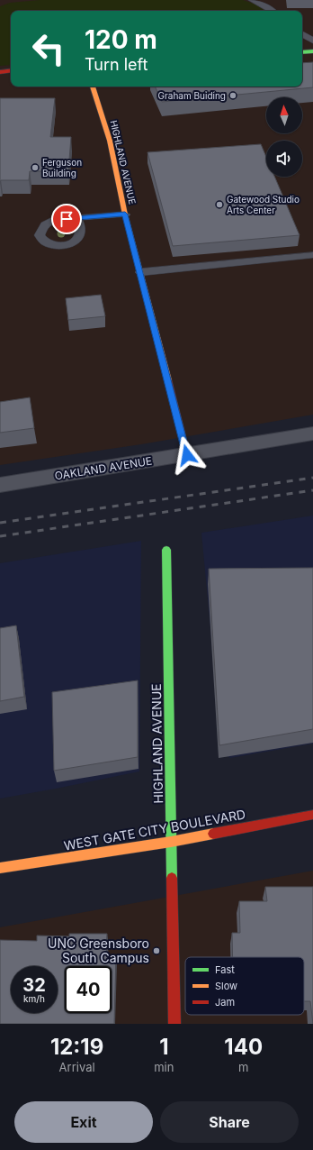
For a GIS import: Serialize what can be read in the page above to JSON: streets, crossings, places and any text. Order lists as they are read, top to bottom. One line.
{"streets":{"street":["HIGHLAND AVENUE","OAKLAND AVENUE","WEST GATE CITY BOULEVARD"]},"crossings":[["HIGHLAND AVENUE","OAKLAND AVENUE"],["HIGHLAND AVENUE","WEST GATE CITY BOULEVARD"]],"places":["Graham Buiding","Ferguson Building","Gatewood Studio Arts Center","UNC Greensboro South Campus"],"legend":["Fast","Slow","Jam"],"north":"top","page":{"turn":["120 m","Turn left"],"speed":"32 km/h","limit":"40","eta":["12:19","Arrival","1","min","140","m"],"buttons":["Exit","Share"]}}
